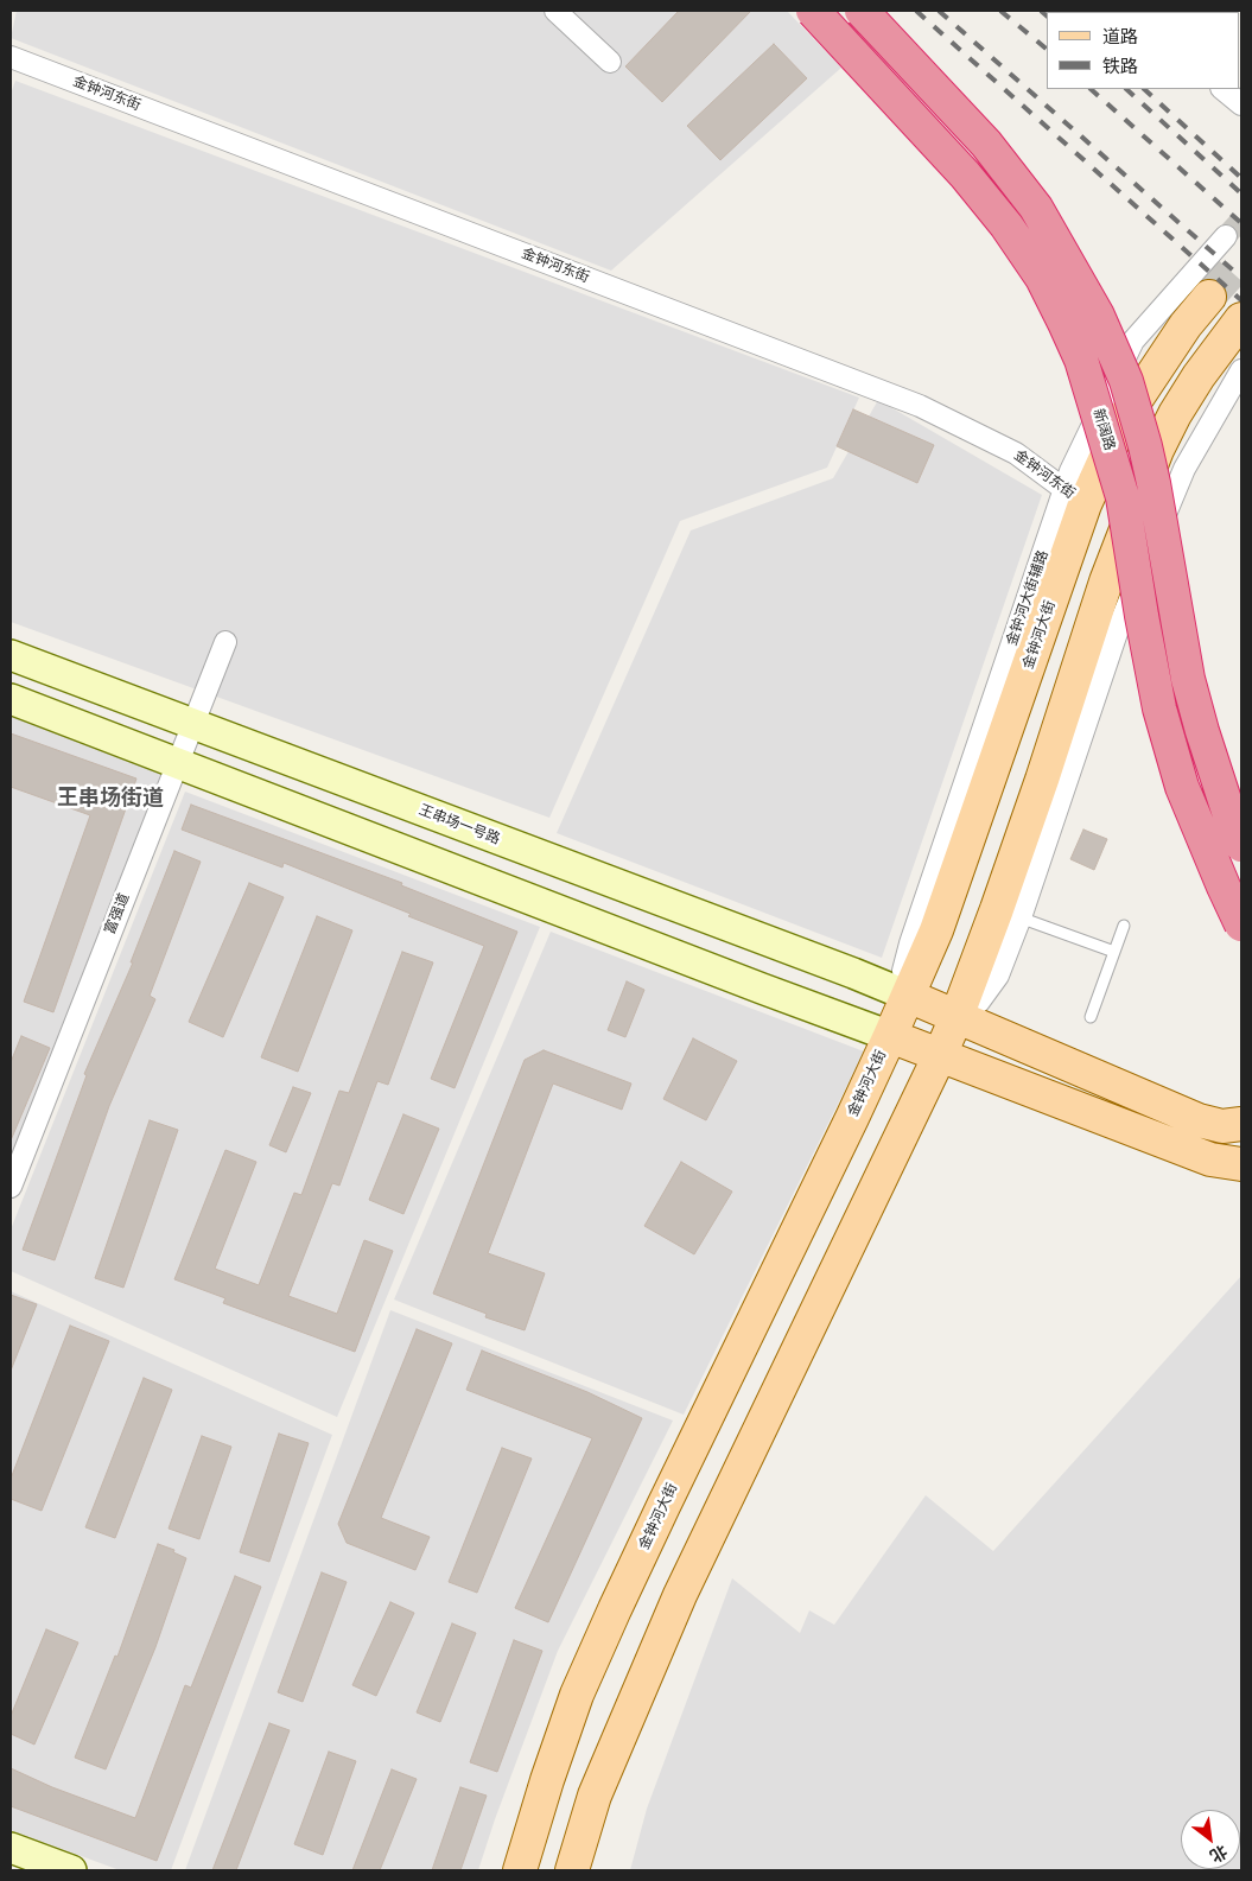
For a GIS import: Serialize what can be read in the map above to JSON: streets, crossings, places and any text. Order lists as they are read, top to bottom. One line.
{"streets":{"highway":["新阔路"],"main road":["金钟河大街","王串场一号路"],"street":["金钟河东街","金钟河大街辅路","富强道"]},"crossings":[["金钟河东街","金钟河大街辅路"],["金钟河东街","金钟河大街"],["金钟河大街辅路","金钟河大街"],["金钟河大街辅路","王串场一号路"],["金钟河大街","王串场一号路"],["王串场一号路","富强道"]],"districts":["王串场街道"],"legend":["道路","铁路"],"north":"bottom right"}
